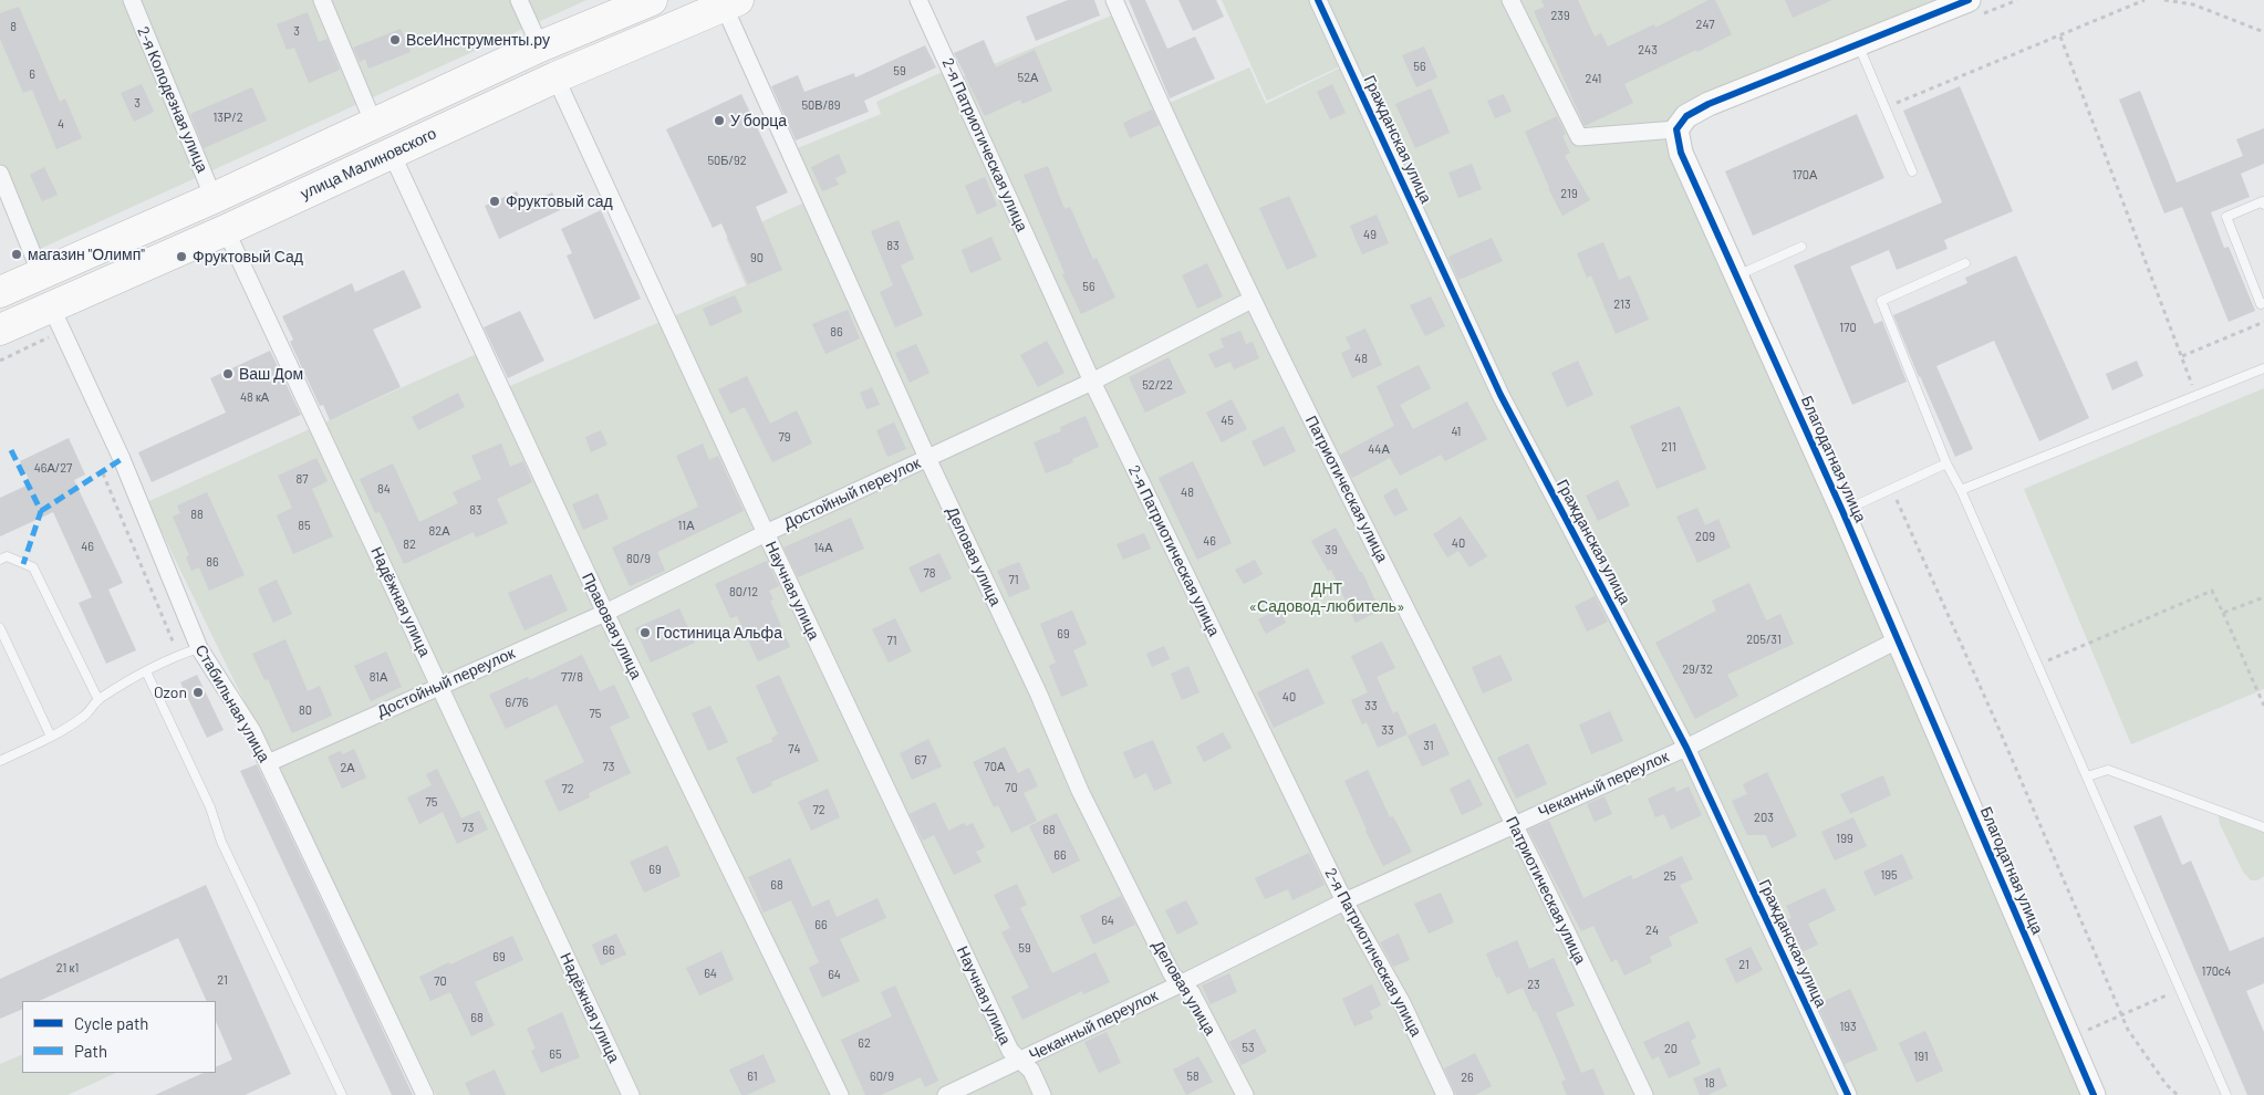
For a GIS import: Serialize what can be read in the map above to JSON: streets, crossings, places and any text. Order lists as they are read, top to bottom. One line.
{"streets":{"highway":["улица Малиновского"],"street":["2-я Колодезная улица","Гражданская улица","2-я Патриотическая улица","Благодатная улица","Патриотическая улица","Достойный переулок","Деловая улица","Научная улица","Надёжная улица","Правовая улица","Стабильная улица","Чеканный переулок"]},"crossings":[["Гражданская улица","Чеканный переулок"],["2-я Патриотическая улица","Достойный переулок"],["2-я Патриотическая улица","Чеканный переулок"],["улица Малиновского","Деловая улица"],["улица Малиновского","Научная улица"],["улица Малиновского","Надёжная улица"],["улица Малиновского","Правовая улица"],["улица Малиновского","Стабильная улица"],["Благодатная улица","Чеканный переулок"],["Патриотическая улица","Достойный переулок"],["Патриотическая улица","Чеканный переулок"],["Достойный переулок","Деловая улица"],["Достойный переулок","Научная улица"],["Достойный переулок","Надёжная улица"],["Достойный переулок","Правовая улица"],["Достойный переулок","Стабильная улица"],["Деловая улица","Чеканный переулок"],["Научная улица","Чеканный переулок"]],"parks":["ДНТ «Садовод-любитель»"],"places":["ВсеИнструменты.ру","У борца","Фруктовый сад","магазин \"Олимп\"","Фруктовый Сад","Ваш Дом","Гостиница Альфа","Ozon"],"house_numbers":["239","247","8","3","243","56","59","6","52А","241","3","50В/89","13Р/2","4","50Б/92","170А","219","49","83","90","56","213","170","86","48","52/22","48 кА","45","41","79","211","44А","46А/27","87","84","48","83","88","85","11А","82А","209","46","40","82","46","14А","39","80/9","86","78","71","80/12","69","205/31","71","29/32","81А","77/8","40","6/76","33","80","75","33","31","74","67","73","70А","2А","70","72","75","72","203","73","68","199","66","69","195","25","68","64","66","24","59","66","69","21","21 к1","170с4","64","64","21","70","23","68","193","62","53","20","65","191","61","60/9","58","26","18"],"legend":["Cycle path","Path"]}
